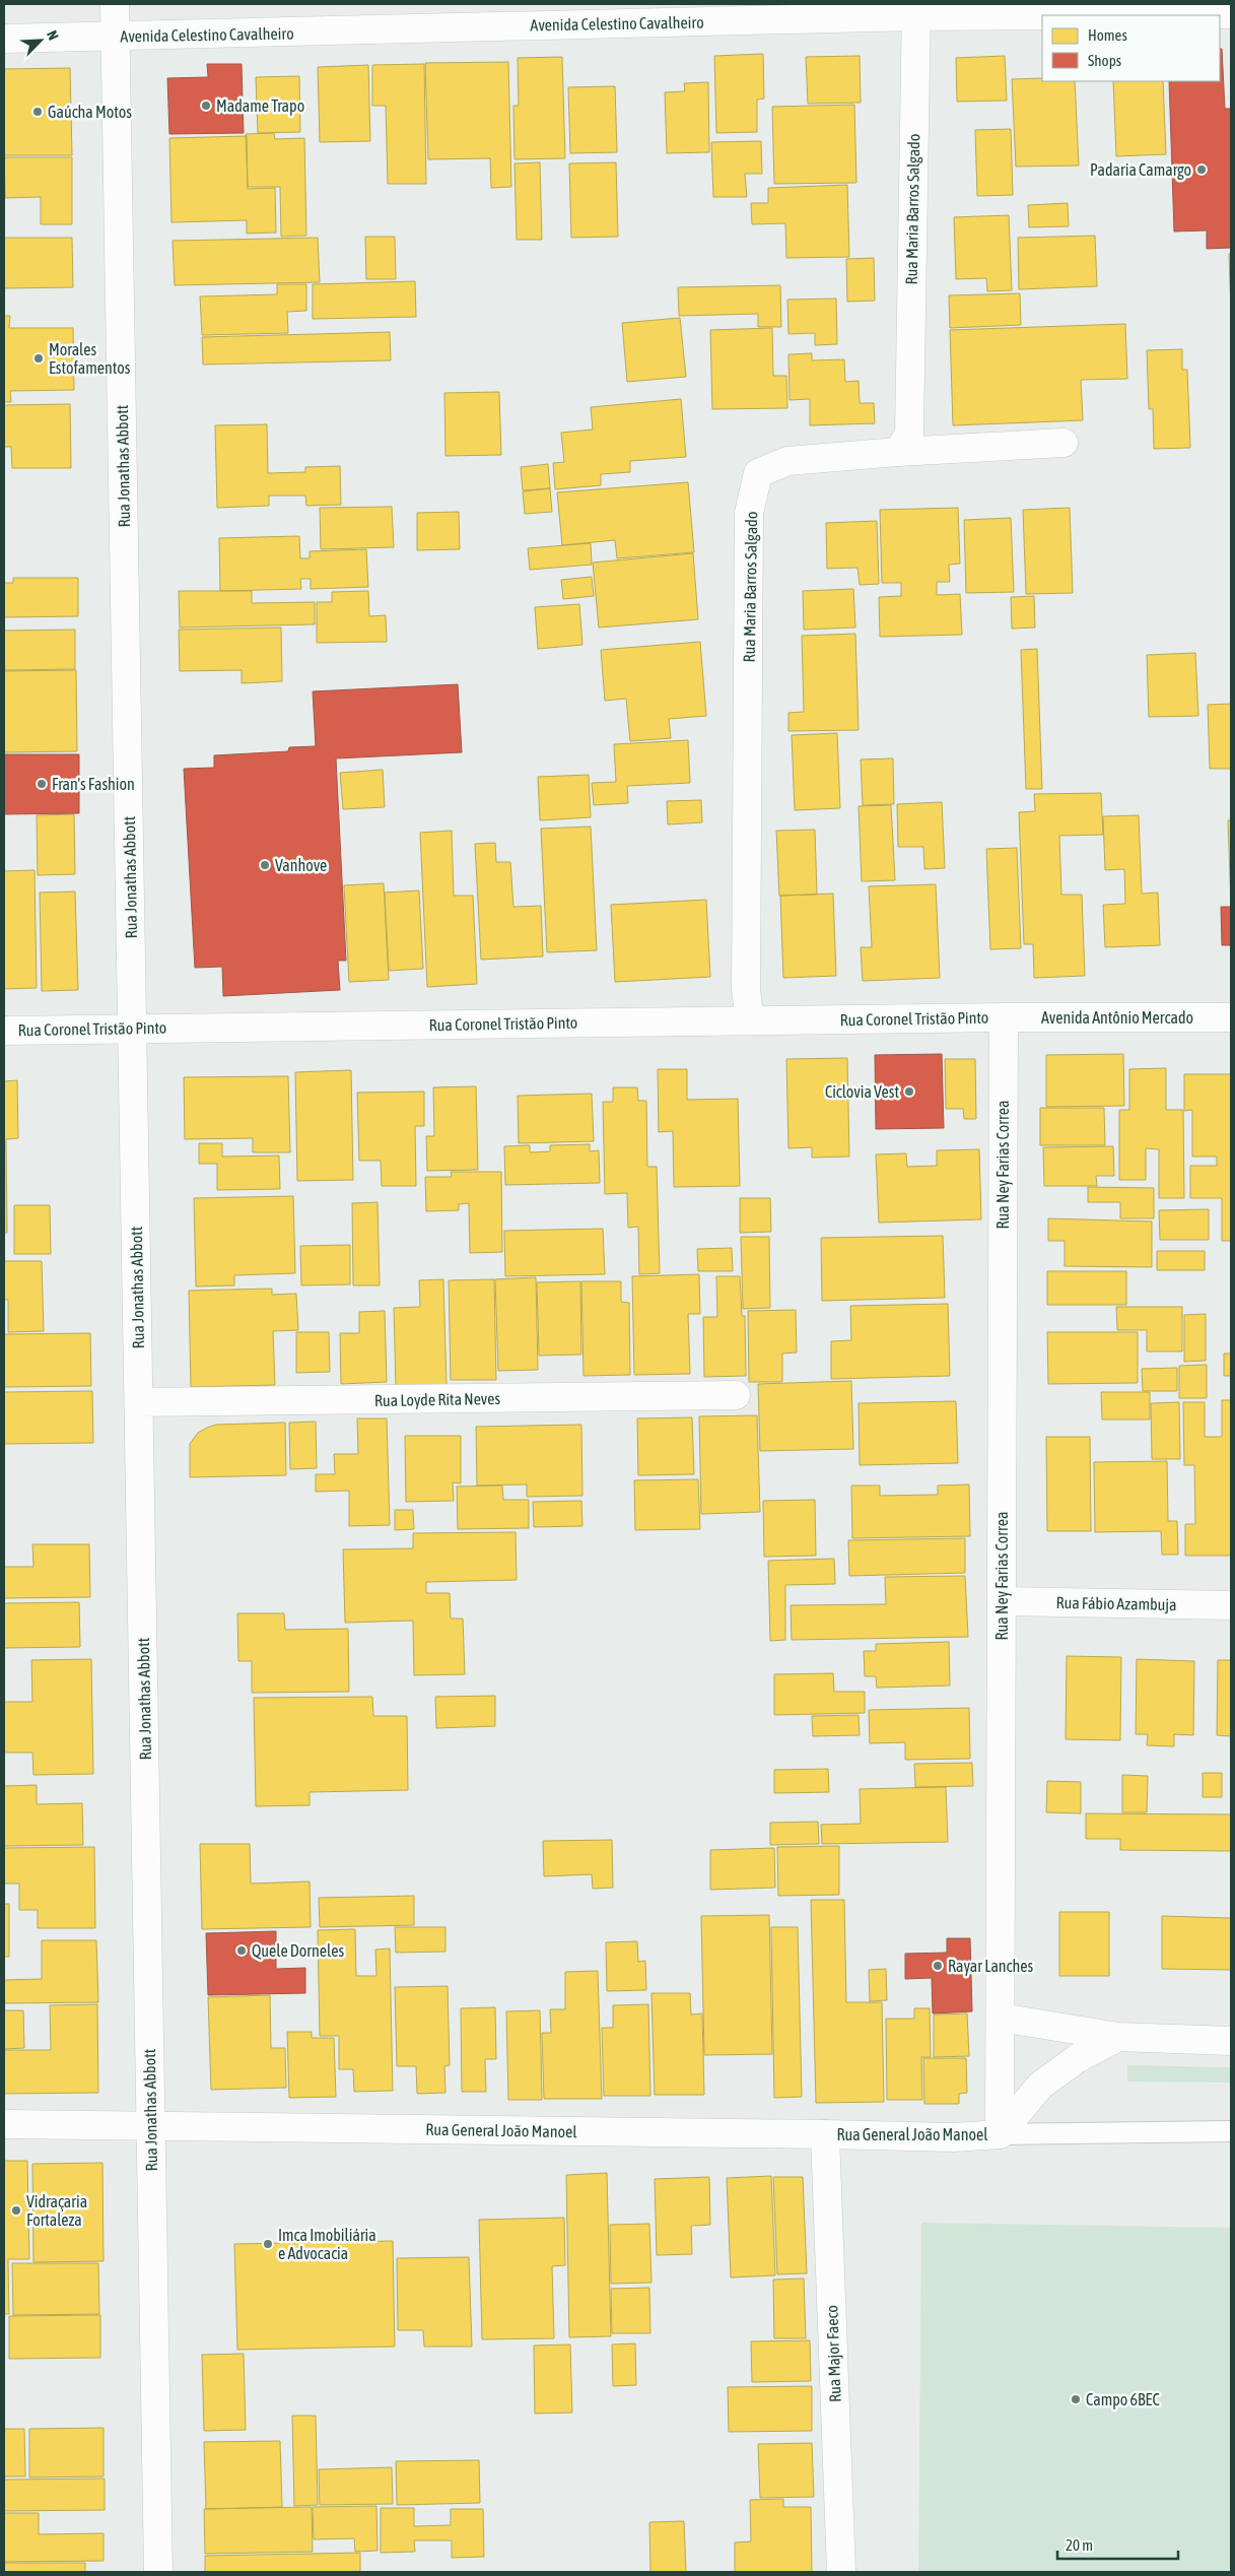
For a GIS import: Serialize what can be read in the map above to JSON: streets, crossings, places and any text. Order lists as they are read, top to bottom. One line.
{"streets":{"street":["Avenida Celestino Cavalheiro","Rua Maria Barros Salgado","Rua Jonathas Abbott","Avenida Antônio Mercado","Rua Coronel Tristão Pinto","Rua Ney Farias Correa","Rua Loyde Rita Neves","Rua Fábio Azambuja","Rua General João Manoel","Rua Major Faeco"]},"crossings":[["Avenida Celestino Cavalheiro","Rua Maria Barros Salgado"],["Avenida Celestino Cavalheiro","Rua Jonathas Abbott"],["Rua Maria Barros Salgado","Rua Coronel Tristão Pinto"],["Rua Jonathas Abbott","Rua Coronel Tristão Pinto"],["Rua Jonathas Abbott","Rua Loyde Rita Neves"],["Rua Jonathas Abbott","Rua General João Manoel"],["Avenida Antônio Mercado","Rua Coronel Tristão Pinto"],["Avenida Antônio Mercado","Rua Ney Farias Correa"],["Rua Coronel Tristão Pinto","Rua Ney Farias Correa"],["Rua Ney Farias Correa","Rua Fábio Azambuja"],["Rua Ney Farias Correa","Rua General João Manoel"],["Rua General João Manoel","Rua Major Faeco"]],"places":["Madame Trapo","Gaúcha Motos","Padaria Camargo","Morales Estofamentos","Fran's Fashion","Vanhove","Ciclovia Vest","Quele Dorneles","Rayar Lanches","Vidraçaria Fortaleza","Imca Imobiliária e Advocacia","Campo 6BEC"],"legend":["Homes","Shops"],"scale_bar":"20 m","north":"top right"}
